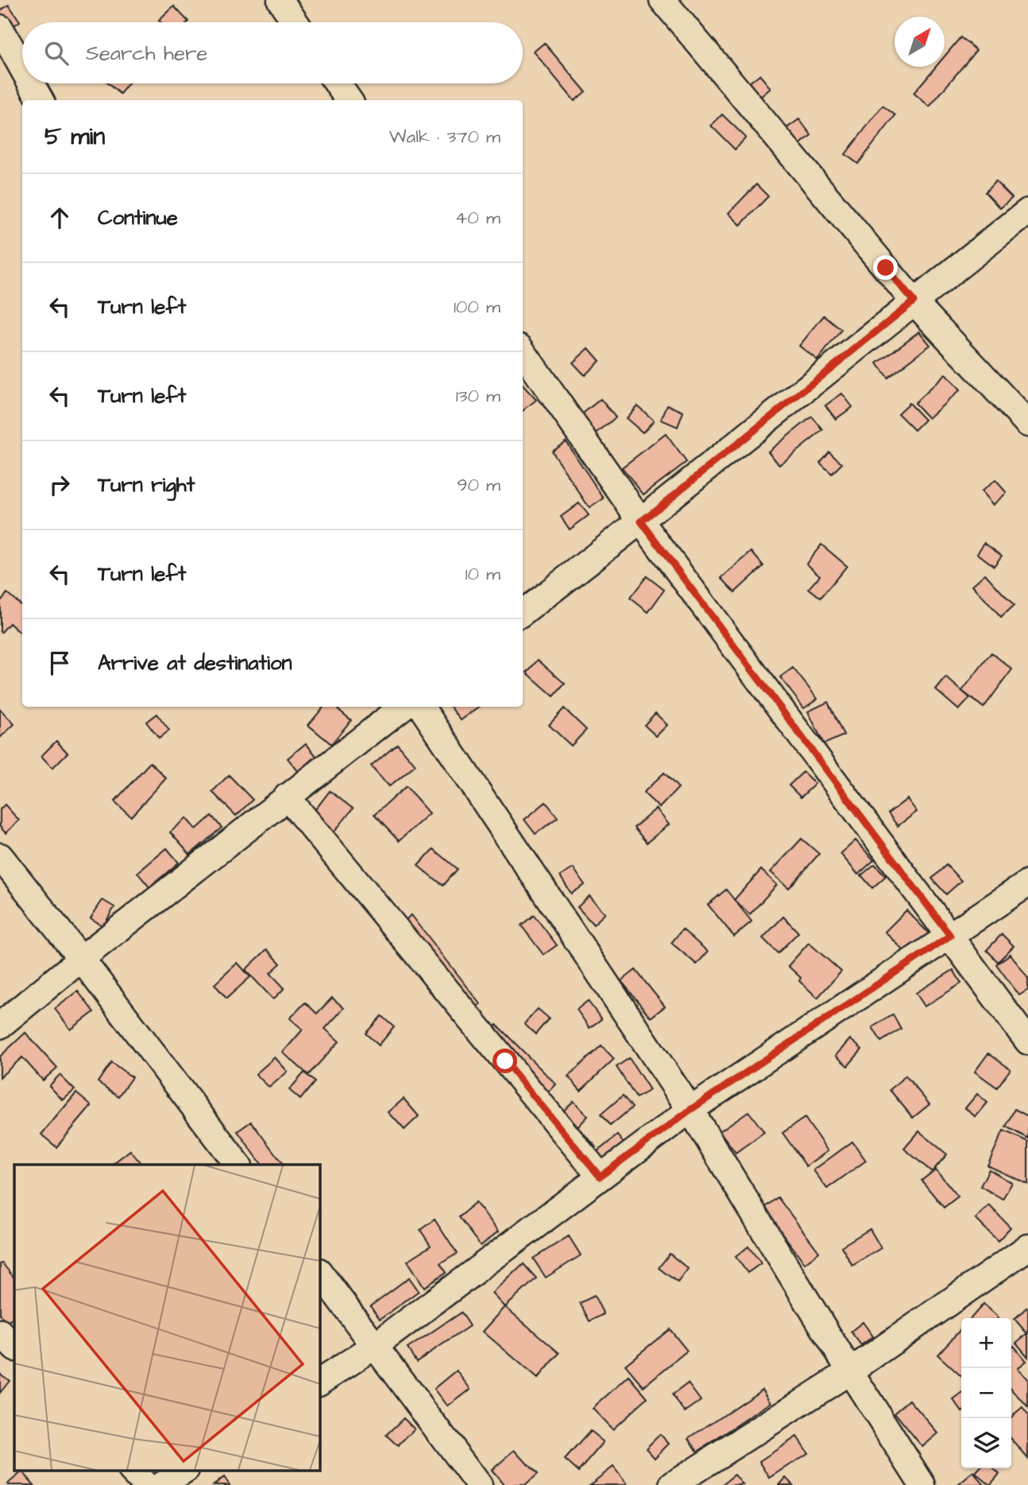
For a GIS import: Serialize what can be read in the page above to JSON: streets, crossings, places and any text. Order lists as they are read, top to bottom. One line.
{"north":"top right","page":{"search":"Search here","heading":["5 min","Walk · 370 m"],"list":[["Continue","40 m"],["Turn left","100 m"],["Turn left","130 m"],["Turn right","90 m"],["Turn left","10 m"],"Arrive at destination"],"map_buttons":["+","−"]}}
